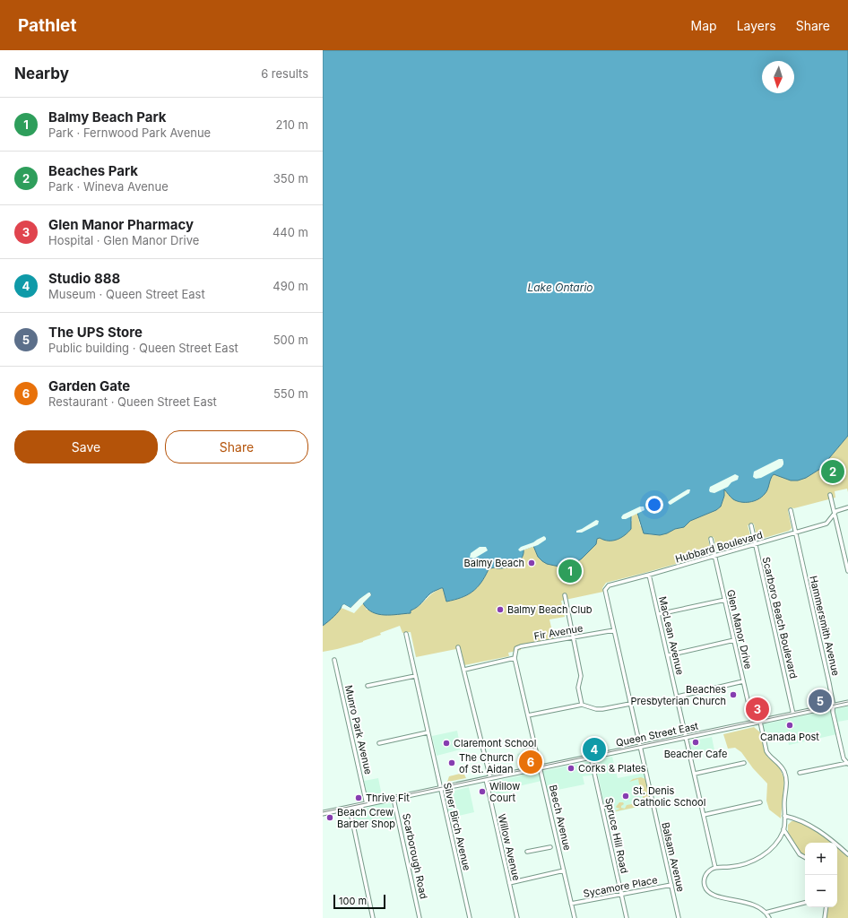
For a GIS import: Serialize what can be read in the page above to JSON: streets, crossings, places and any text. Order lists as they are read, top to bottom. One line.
{"streets":{"main road":["Queen Street East"],"street":["Hubbard Boulevard","Scarboro Beach Boulevard","Hammersmith Avenue","Glen Manor Drive","Fir Avenue","MacLean Avenue","Munro Park Avenue","Beech Avenue","Silver Birch Avenue","Spruce Hill Road","Willow Avenue","Scarborough Road","Balsam Avenue","Sycamore Place"]},"crossings":[["Hubbard Boulevard","Scarboro Beach Boulevard"],["Hubbard Boulevard","Hammersmith Avenue"],["Hubbard Boulevard","Glen Manor Drive"],["Hubbard Boulevard","MacLean Avenue"],["Hubbard Boulevard","Balsam Avenue"],["Scarboro Beach Boulevard","Queen Street East"],["Hammersmith Avenue","Queen Street East"],["Glen Manor Drive","Queen Street East"],["Fir Avenue","Beech Avenue"],["Fir Avenue","Balsam Avenue"],["MacLean Avenue","Queen Street East"],["Munro Park Avenue","Queen Street East"],["Queen Street East","Beech Avenue"],["Queen Street East","Silver Birch Avenue"],["Queen Street East","Spruce Hill Road"],["Queen Street East","Willow Avenue"],["Queen Street East","Scarborough Road"],["Queen Street East","Balsam Avenue"],["Beech Avenue","Sycamore Place"],["Spruce Hill Road","Sycamore Place"],["Balsam Avenue","Sycamore Place"]],"water":["Lake Ontario"],"places":["Balmy Beach","Balmy Beach Club","Beaches Presbyterian Church","Canada Post","Beacher Cafe","Claremont School","The Church of St. Aidan","Corks & Plates","Willow Court","St. Denis Catholic School","Thrive Fit","Beach Crew Barber Shop"],"scale_bar":"100 m","north":"bottom","page":{"header":"Pathlet","nav":["Map","Layers","Share"],"heading":["Nearby","6 results"],"list":[{"mark":"1","name":"Balmy Beach Park","note":"Park · Fernwood Park Avenue","value":"210 m"},{"mark":"2","name":"Beaches Park","note":"Park · Wineva Avenue","value":"350 m"},{"mark":"3","name":"Glen Manor Pharmacy","note":"Hospital · Glen Manor Drive","value":"440 m"},{"mark":"4","name":"Studio 888","note":"Museum · Queen Street East","value":"490 m"},{"mark":"5","name":"The UPS Store","note":"Public building · Queen Street East","value":"500 m"},{"mark":"6","name":"Garden Gate","note":"Restaurant · Queen Street East","value":"550 m"}],"buttons":["Save","Share"],"pins":["2","1","5","3","4","6"],"map_buttons":["+","−"],"scale":"100 m"}}
